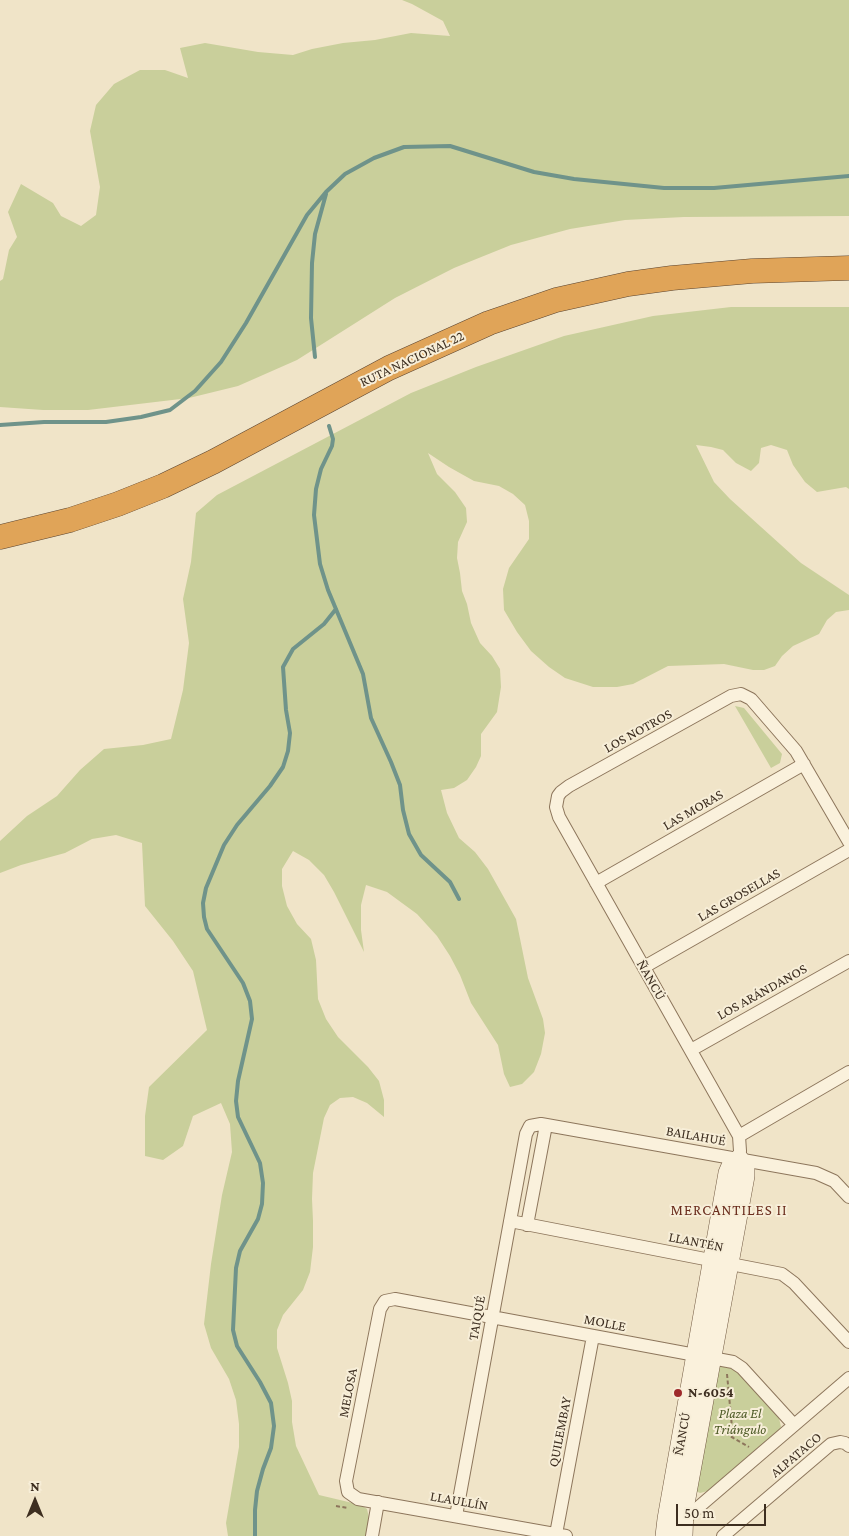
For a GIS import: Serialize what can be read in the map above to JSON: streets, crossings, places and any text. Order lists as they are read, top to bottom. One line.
{"streets":{"highway":["RUTA NACIONAL 22"],"street":["LOS NOTROS","LAS MORAS","LAS GROSELLAS","ÑANCÚ","LOS ARÁNDANOS","BAILAHUÉ","LLANTÉN","TAIQUÉ","MOLLE","MELOSA","QUILEMBAY","ALPATACO","LLAULLÍN"]},"crossings":[["LOS NOTROS","LAS MORAS"],["LOS NOTROS","ÑANCÚ"],["LAS MORAS","ÑANCÚ"],["LAS GROSELLAS","ÑANCÚ"],["ÑANCÚ","LOS ARÁNDANOS"],["ÑANCÚ","BAILAHUÉ"],["ÑANCÚ","LLANTÉN"],["ÑANCÚ","MOLLE"],["ÑANCÚ","ALPATACO"],["BAILAHUÉ","TAIQUÉ"],["LLANTÉN","TAIQUÉ"],["TAIQUÉ","MOLLE"],["TAIQUÉ","LLAULLÍN"],["MOLLE","MELOSA"],["MOLLE","QUILEMBAY"],["MOLLE","ALPATACO"],["MELOSA","LLAULLÍN"],["QUILEMBAY","LLAULLÍN"]],"districts":["MERCANTILES II"],"parks":["Plaza El Triángulo"],"places":["N-6054"],"scale_bar":"50 m","north":"top"}
